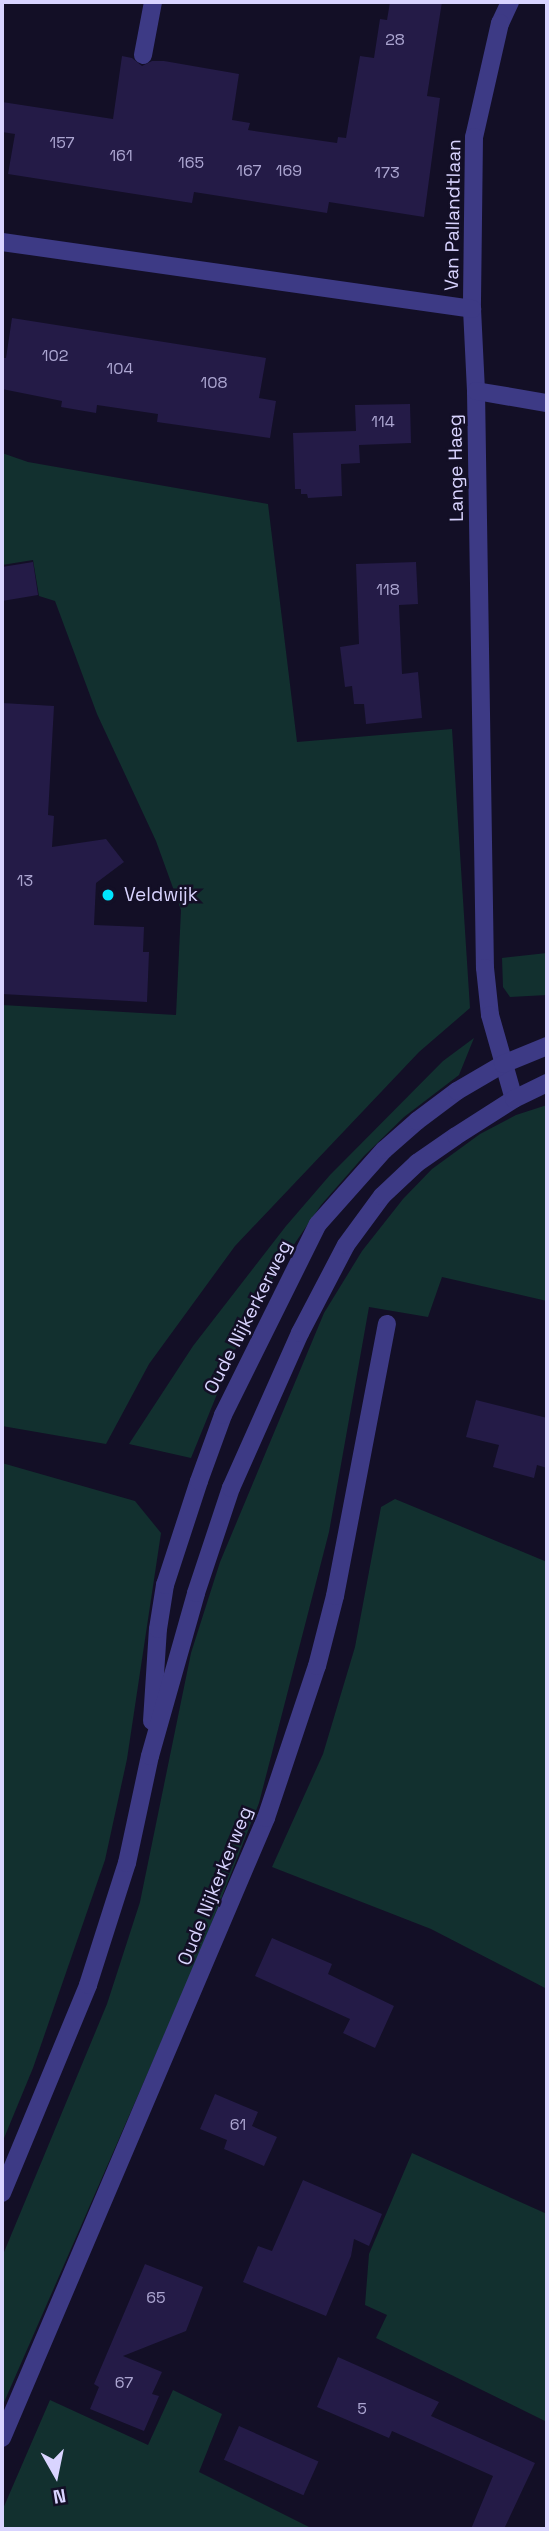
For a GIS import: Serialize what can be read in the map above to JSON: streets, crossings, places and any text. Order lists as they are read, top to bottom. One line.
{"streets":{"street":["Van Pallandtlaan","Lange Haeg","Oude Nijkerkerweg"]},"crossings":[["Van Pallandtlaan","Lange Haeg"],["Lange Haeg","Oude Nijkerkerweg"]],"places":["Veldwijk"],"house_numbers":["28","157","161","165","167","169","173","102","104","108","114","118","13","61","65","67","5"],"north":"bottom"}
